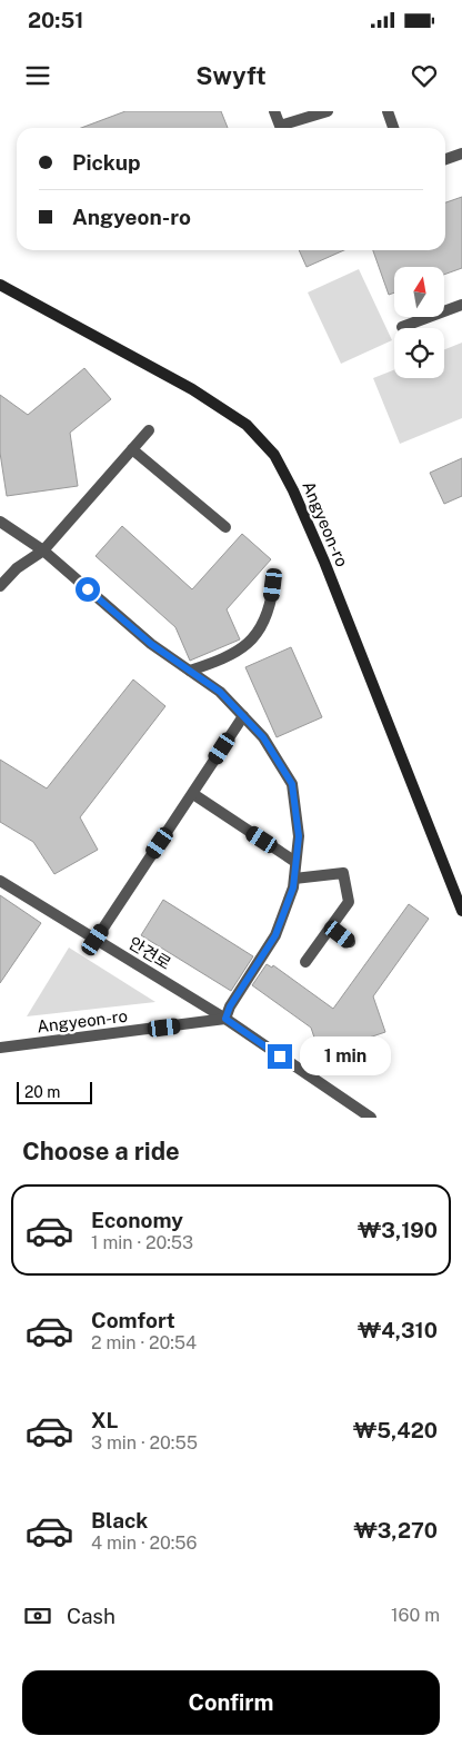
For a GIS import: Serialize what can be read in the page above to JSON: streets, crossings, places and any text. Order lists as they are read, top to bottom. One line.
{"streets":{"main road":["Angyeon-ro"],"street":["안견로"]},"crossings":[["Angyeon-ro","안견로"]],"scale_bar":"20 m","north":"top","page":{"status":"20:51","header":"Swyft","banner":["Pickup","Angyeon-ro"],"bubble":"1 min","scale":"20 m","heading":"Choose a ride","list":[{"name":"Economy","note":"1 min · 20:53","value":"₩3,190"},{"name":"Comfort","note":"2 min · 20:54","value":"₩4,310"},{"name":"XL","note":"3 min · 20:55","value":"₩5,420"},{"name":"Black","note":"4 min · 20:56","value":"₩3,270"}],"pay":["Cash","160 m"],"buttons":"Confirm"}}
